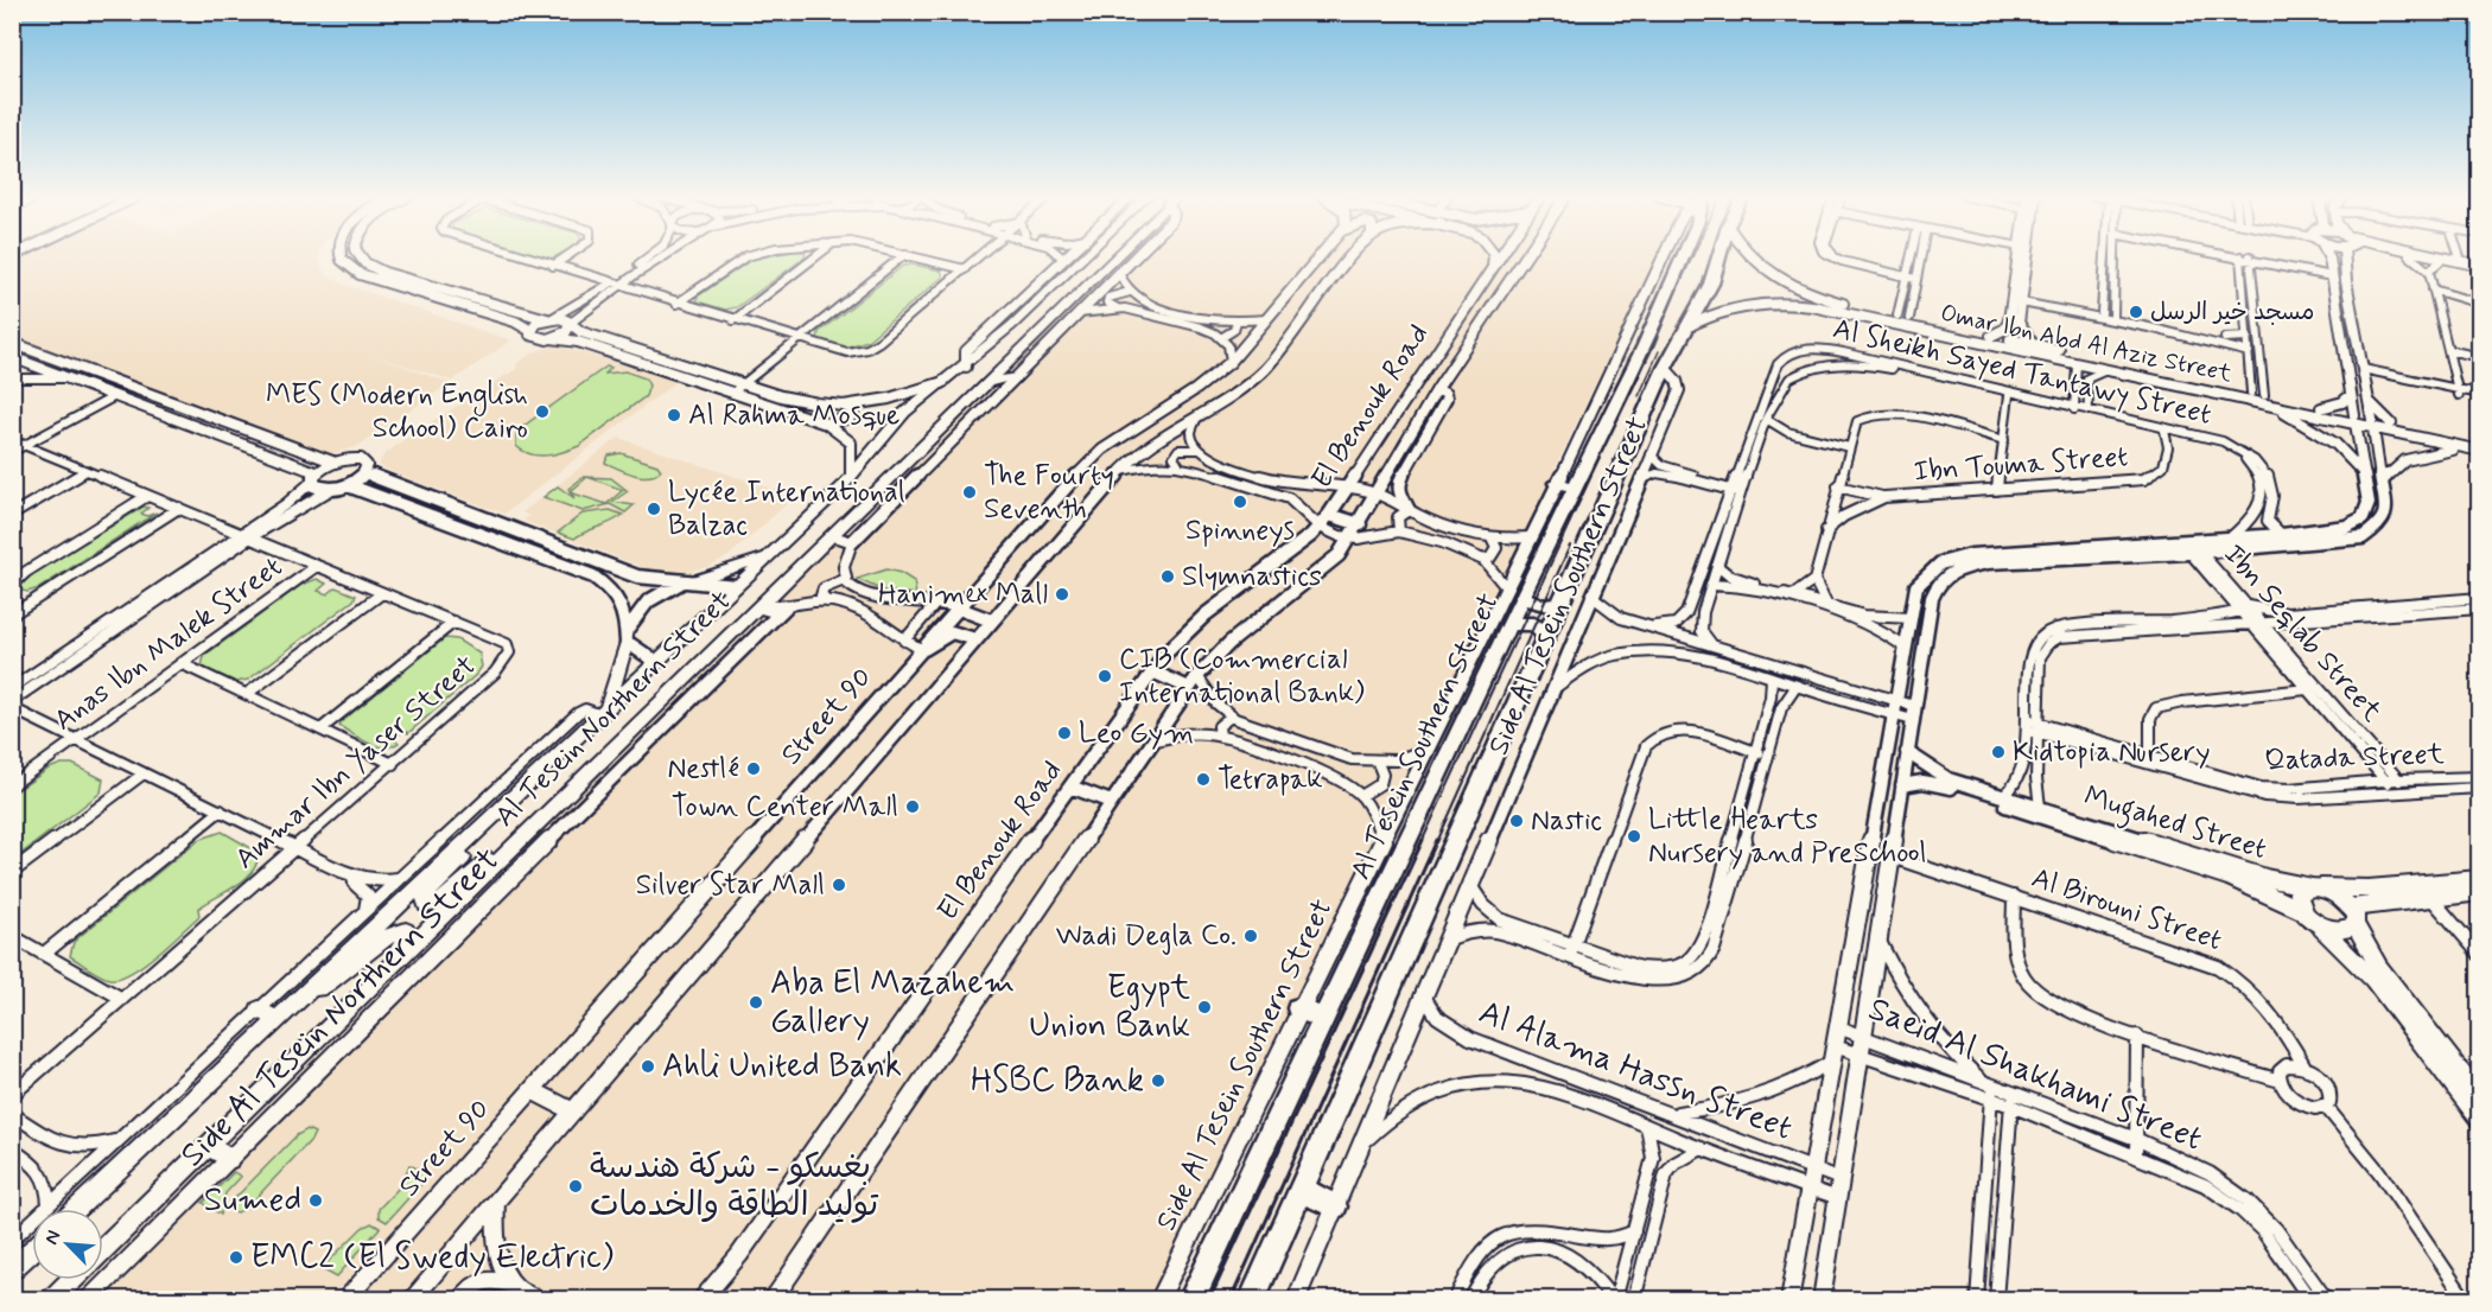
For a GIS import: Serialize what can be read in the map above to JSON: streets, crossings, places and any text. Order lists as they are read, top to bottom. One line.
{"streets":{"highway":["Al Tesein Southern Street"],"main road":["Al Tesein Northern Street"],"street":["Omar Ibn Abd Al Aziz Street","Al Sheikh Sayed Tantawy Street","El Benouk Road","Ibn Touma Street","Side Al Tesein Southern Street","Ibn Seqlab Street","Anas Ibn Malek Street","Street 90","Qatada Street","Ammar Ibn Yaser Street","Mugahed Street","Al Birouni Street","Side Al Tesein Northern Street","Al Alama Hassn Street","Saeid Al Shakhami Street"]},"crossings":[["Al Sheikh Sayed Tantawy Street","Ibn Touma Street"],["Side Al Tesein Southern Street","Al Tesein Southern Street"],["Side Al Tesein Southern Street","Al Alama Hassn Street"],["Ibn Seqlab Street","Qatada Street"],["Anas Ibn Malek Street","Ammar Ibn Yaser Street"],["Al Tesein Northern Street","Side Al Tesein Northern Street"]],"places":["مسجد خير الرسل","MES (Modern English School) Cairo","Al Rahma Mosque","The Fourty Seventh","Spinneys","Lycée International Balzac","Slymnastics","Hanimex Mall","CIB (Commercial International Bank)","Leo Gym","Kidtopia Nursery","Nestlé","Tetrapak","Town Center Mall","Nastic","Little Hearts Nursery and PreSchool","Silver Star Mall","Wadi Degla Co.","Aba El Mazahem Gallery","Egypt Union Bank","Ahli United Bank","HSBC Bank","بغسكو - شركة هندسة توليد الطاقة والخدمات","Sumed","EMC2 (El Swedy Electric)"],"north":"top left"}
